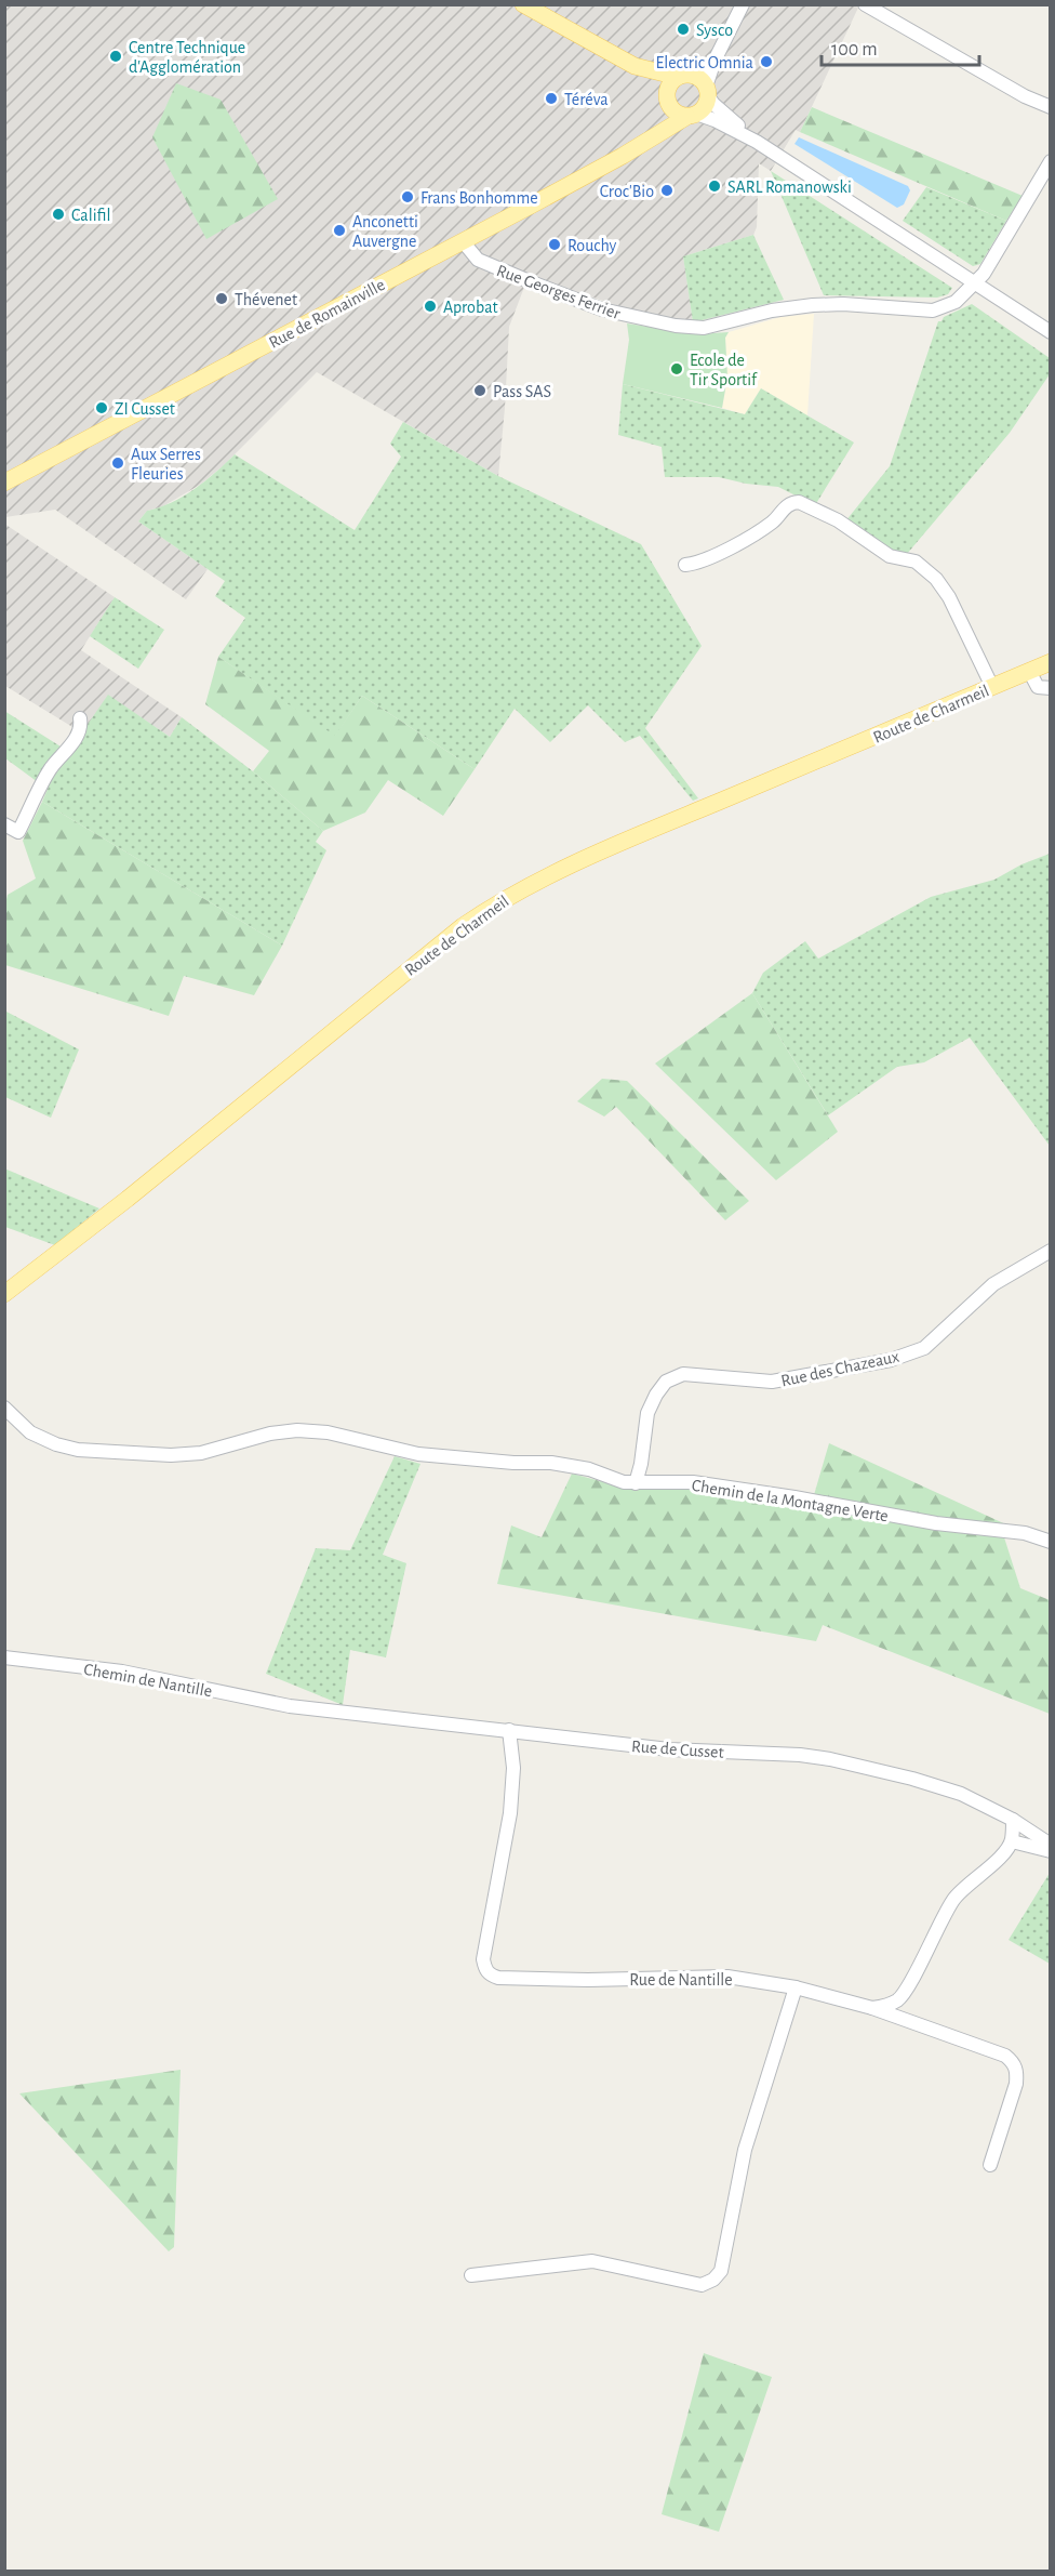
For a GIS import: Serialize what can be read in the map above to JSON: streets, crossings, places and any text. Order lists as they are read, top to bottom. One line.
{"streets":{"main road":["Rue de Romainville","Route de Charmeil"],"street":["Rue Georges Ferrier","Rue des Chazeaux","Chemin de la Montagne Verte","Chemin de Nantille","Rue de Cusset","Rue de Nantille"]},"crossings":[["Rue Georges Ferrier","Rue de Romainville"],["Rue des Chazeaux","Chemin de la Montagne Verte"],["Chemin de Nantille","Rue de Cusset"],["Rue de Cusset","Rue de Nantille"]],"places":["Sysco","Centre Technique d'Agglomération","Electric Omnia","Téréva","SARL Romanowski","Croc'Bio","Frans Bonhomme","Califil","Anconetti Auvergne","Rouchy","Thévenet","Aprobat","Ecole de Tir Sportif","Pass SAS","ZI Cusset","Aux Serres Fleuries"],"scale_bar":"100 m"}
